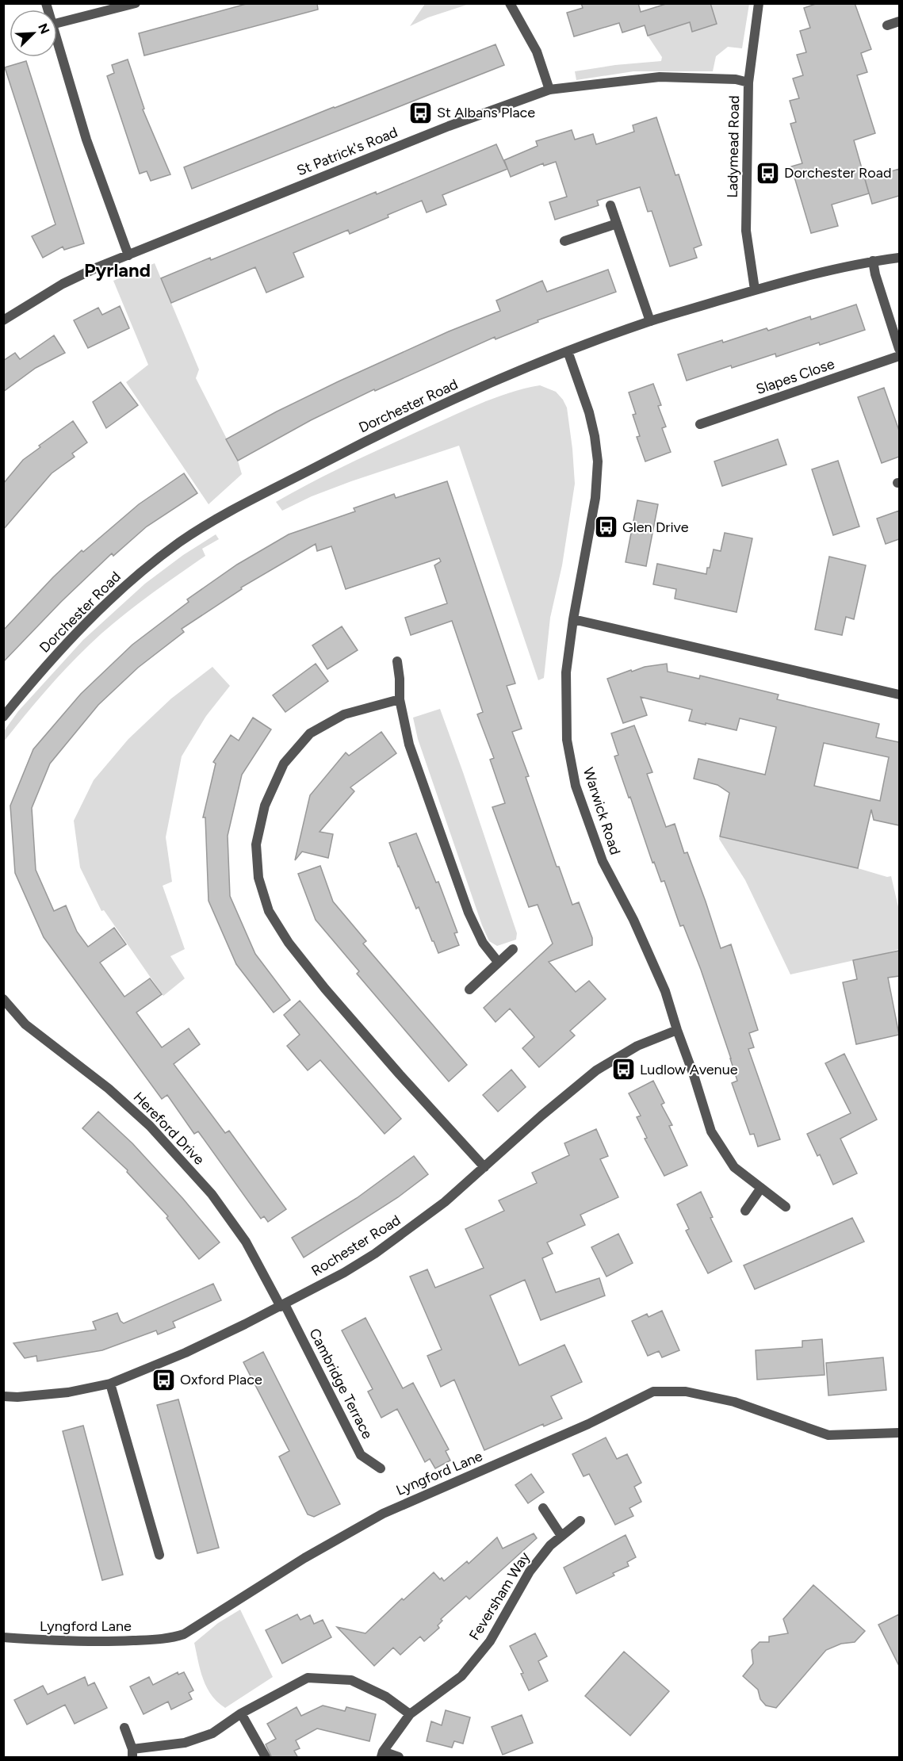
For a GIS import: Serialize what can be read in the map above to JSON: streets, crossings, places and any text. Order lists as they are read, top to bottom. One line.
{"streets":{"street":["Ladymead Road","St Patrick's Road","Slapes Close","Dorchester Road","Warwick Road","Hereford Drive","Rochester Road","Cambridge Terrace","Lyngford Lane","Feversham Way"]},"crossings":[["Ladymead Road","St Patrick's Road"],["Ladymead Road","Dorchester Road"],["Dorchester Road","Warwick Road"],["Warwick Road","Rochester Road"],["Hereford Drive","Rochester Road"],["Hereford Drive","Cambridge Terrace"],["Rochester Road","Cambridge Terrace"]],"districts":["Pyrland"],"places":{"bus stop":["St Albans Place","Dorchester Road","Glen Drive","Ludlow Avenue","Oxford Place"]},"north":"top right"}
